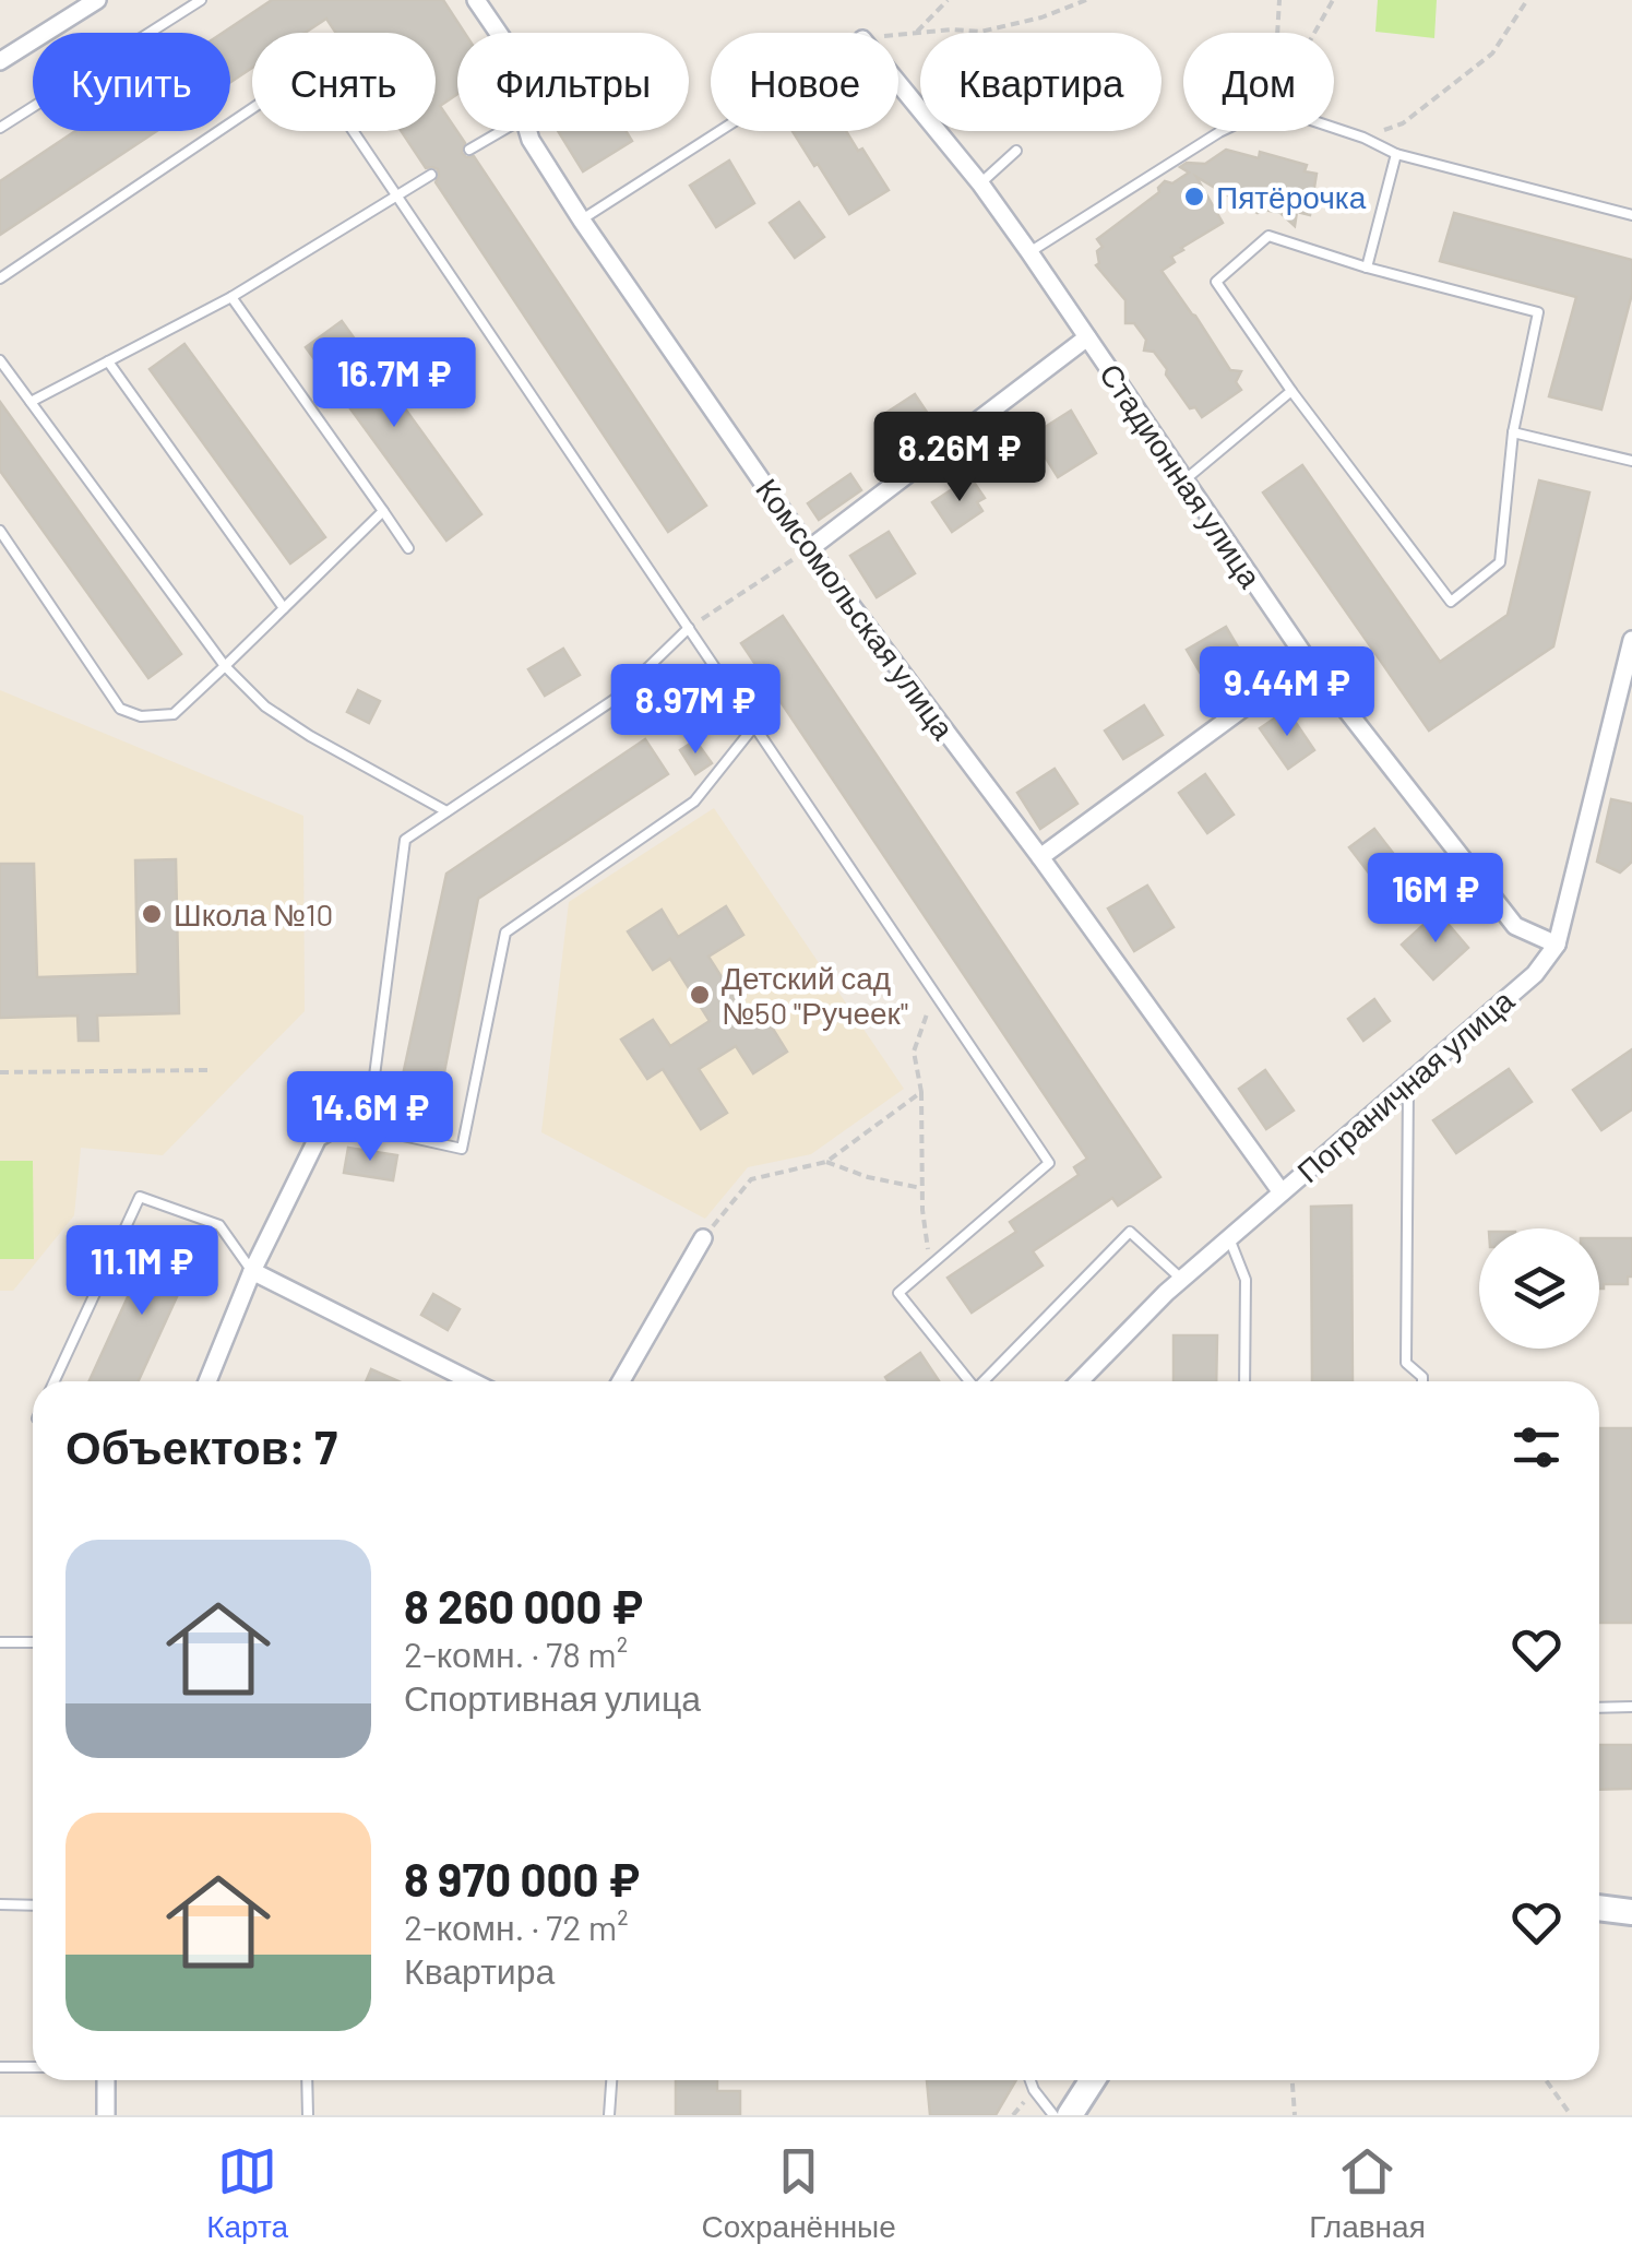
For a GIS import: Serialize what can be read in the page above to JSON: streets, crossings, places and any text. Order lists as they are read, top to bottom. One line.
{"streets":{"street":["Стадионная улица","Комсомольская улица","Пограничная улица"]},"crossings":[["Стадионная улица","Пограничная улица"],["Комсомольская улица","Пограничная улица"]],"places":["Пятёрочка","Школа №10","Детский сад №50 \"Ручеек\""],"page":{"chip":["Купить","Снять","Фильтры","Новое","Квартира","Дом"],"price":["16.7M ₽","8.26M ₽","9.44M ₽","8.97M ₽","16M ₽","14.6M ₽","11.1M ₽"],"heading":"Объектов: 7","list":[{"name":"8 260 000 ₽","note":"2-комн. · 78 m² · Спортивная улица"},{"name":"8 970 000 ₽","note":"2-комн. · 72 m² · Квартира"}],"tabs":["Карта","Сохранённые","Главная"]}}
